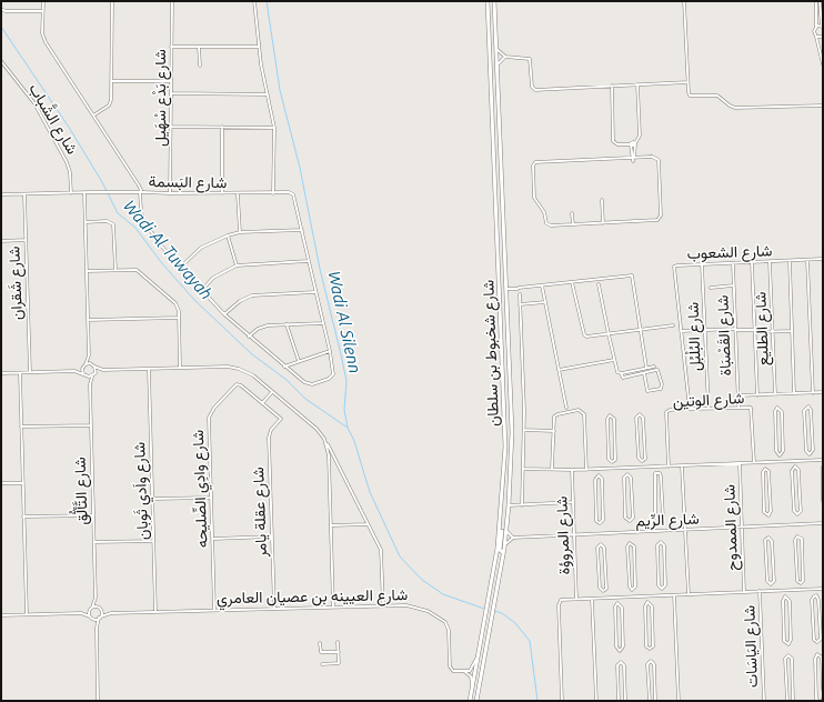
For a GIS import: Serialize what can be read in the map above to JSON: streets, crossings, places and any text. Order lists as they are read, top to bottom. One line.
{"streets":{"main road":["شارع شخبوط بن سلطان"],"street":["شارع بَدْع سْهَيل","شارع الشَّباب","شارع البَسمة","شارع الشعوب","شارع شَقران","شارع الطليع","شارع القَصْبَاة","شارع البُلْبُل","شارع الوتين","شارع وادِي الصِّليحه","شارع التَّألُّق","شارع واَدي ثَوبان","شارع عقلة يامر","شارع الرِّيم","شارع الممدوح","شارع المروؤة","شارع العيينه بن عصيان العامري","شارع اليَاسَات"]},"crossings":[["شارع بَدْع سْهَيل","شارع البَسمة"],["شارع الشَّباب","شارع البَسمة"],["شارع البَسمة","شارع شَقران"],["شارع الشعوب","شارع الطليع"],["شارع الشعوب","شارع القَصْبَاة"],["شارع الشعوب","شارع البُلْبُل"],["شارع الشعوب","شارع الوتين"],["شارع القَصْبَاة","شارع الوتين"],["شارع البُلْبُل","شارع الوتين"],["شارع وادِي الصِّليحه","شارع عقلة يامر"],["شارع وادِي الصِّليحه","شارع العيينه بن عصيان العامري"],["شارع التَّألُّق","شارع العيينه بن عصيان العامري"],["شارع واَدي ثَوبان","شارع العيينه بن عصيان العامري"],["شارع عقلة يامر","شارع العيينه بن عصيان العامري"],["شارع الرِّيم","شارع الممدوح"],["شارع الرِّيم","شارع المروؤة"]],"water":["Wadi Al Tuwayah","Wadi Al Silenn"]}
